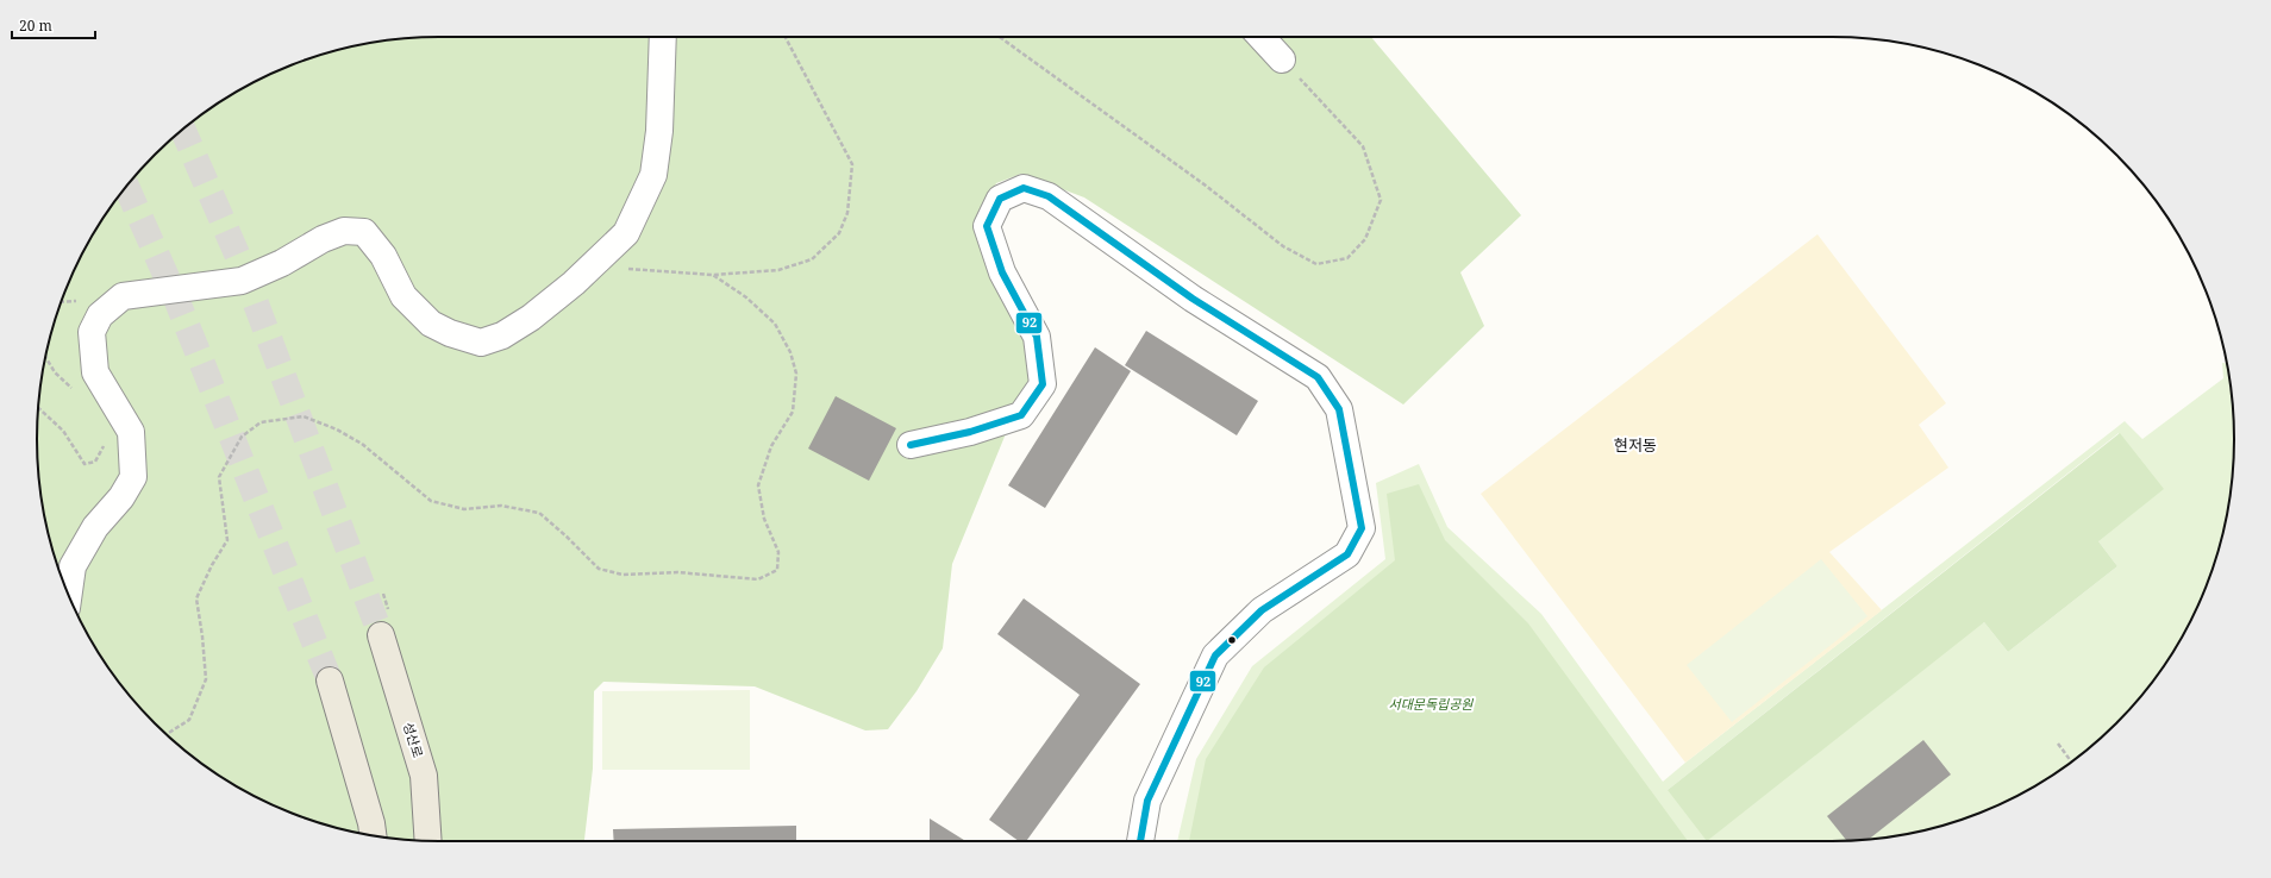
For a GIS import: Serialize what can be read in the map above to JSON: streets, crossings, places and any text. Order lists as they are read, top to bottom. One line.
{"streets":{"main road":["성산로"]},"districts":["현저동"],"parks":["서대문독립공원"],"lines":["transit line 92"],"scale_bar":"20 m"}
